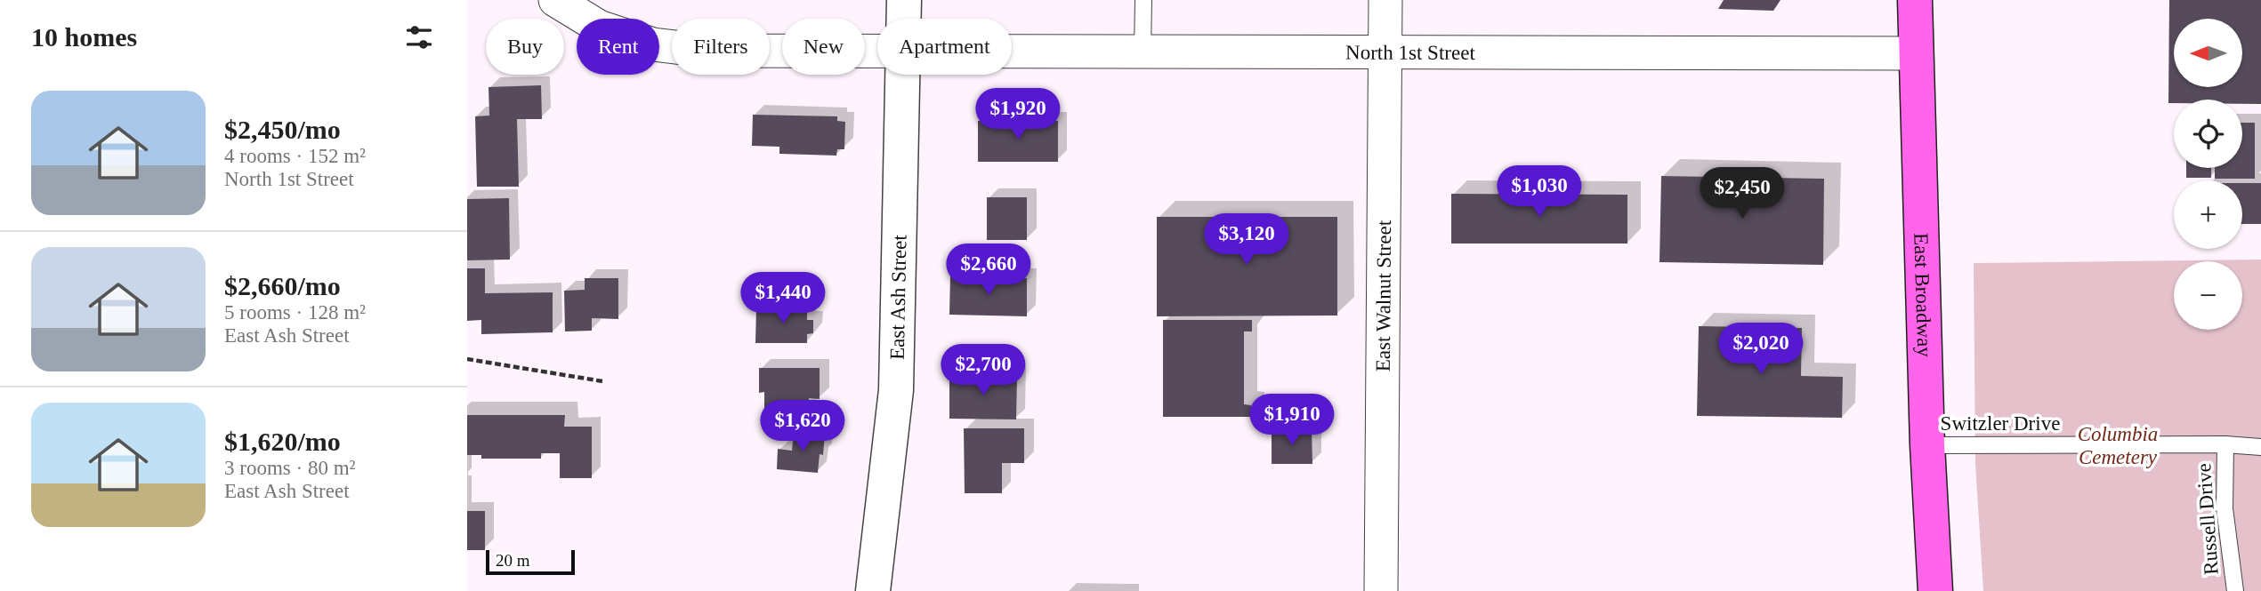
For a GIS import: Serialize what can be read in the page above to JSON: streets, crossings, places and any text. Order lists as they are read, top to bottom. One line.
{"streets":{"main road":["East Broadway"],"street":["North 1st Street","East Walnut Street","East Ash Street"],"lane":["Switzler Drive","Russell Drive"]},"crossings":[["North 1st Street","East Walnut Street"],["North 1st Street","East Broadway"],["East Broadway","Switzler Drive"],["Switzler Drive","Russell Drive"]],"parks":["Columbia Cemetery"],"scale_bar":"20 m","north":"left","page":{"heading":"10 homes","map_buttons":["+","−"],"chip":["Buy","Rent","Filters","New","Apartment"],"list":[{"name":"$2,450/mo","note":"4 rooms · 152 m² · North 1st Street"},{"name":"$2,660/mo","note":"5 rooms · 128 m² · East Ash Street"},{"name":"$1,620/mo","note":"3 rooms · 80 m² · East Ash Street"}],"price":["$1,920","$1,030","$2,450","$3,120","$2,660","$1,440","$2,020","$2,700","$1,910","$1,620"],"scale":"20 m"}}
